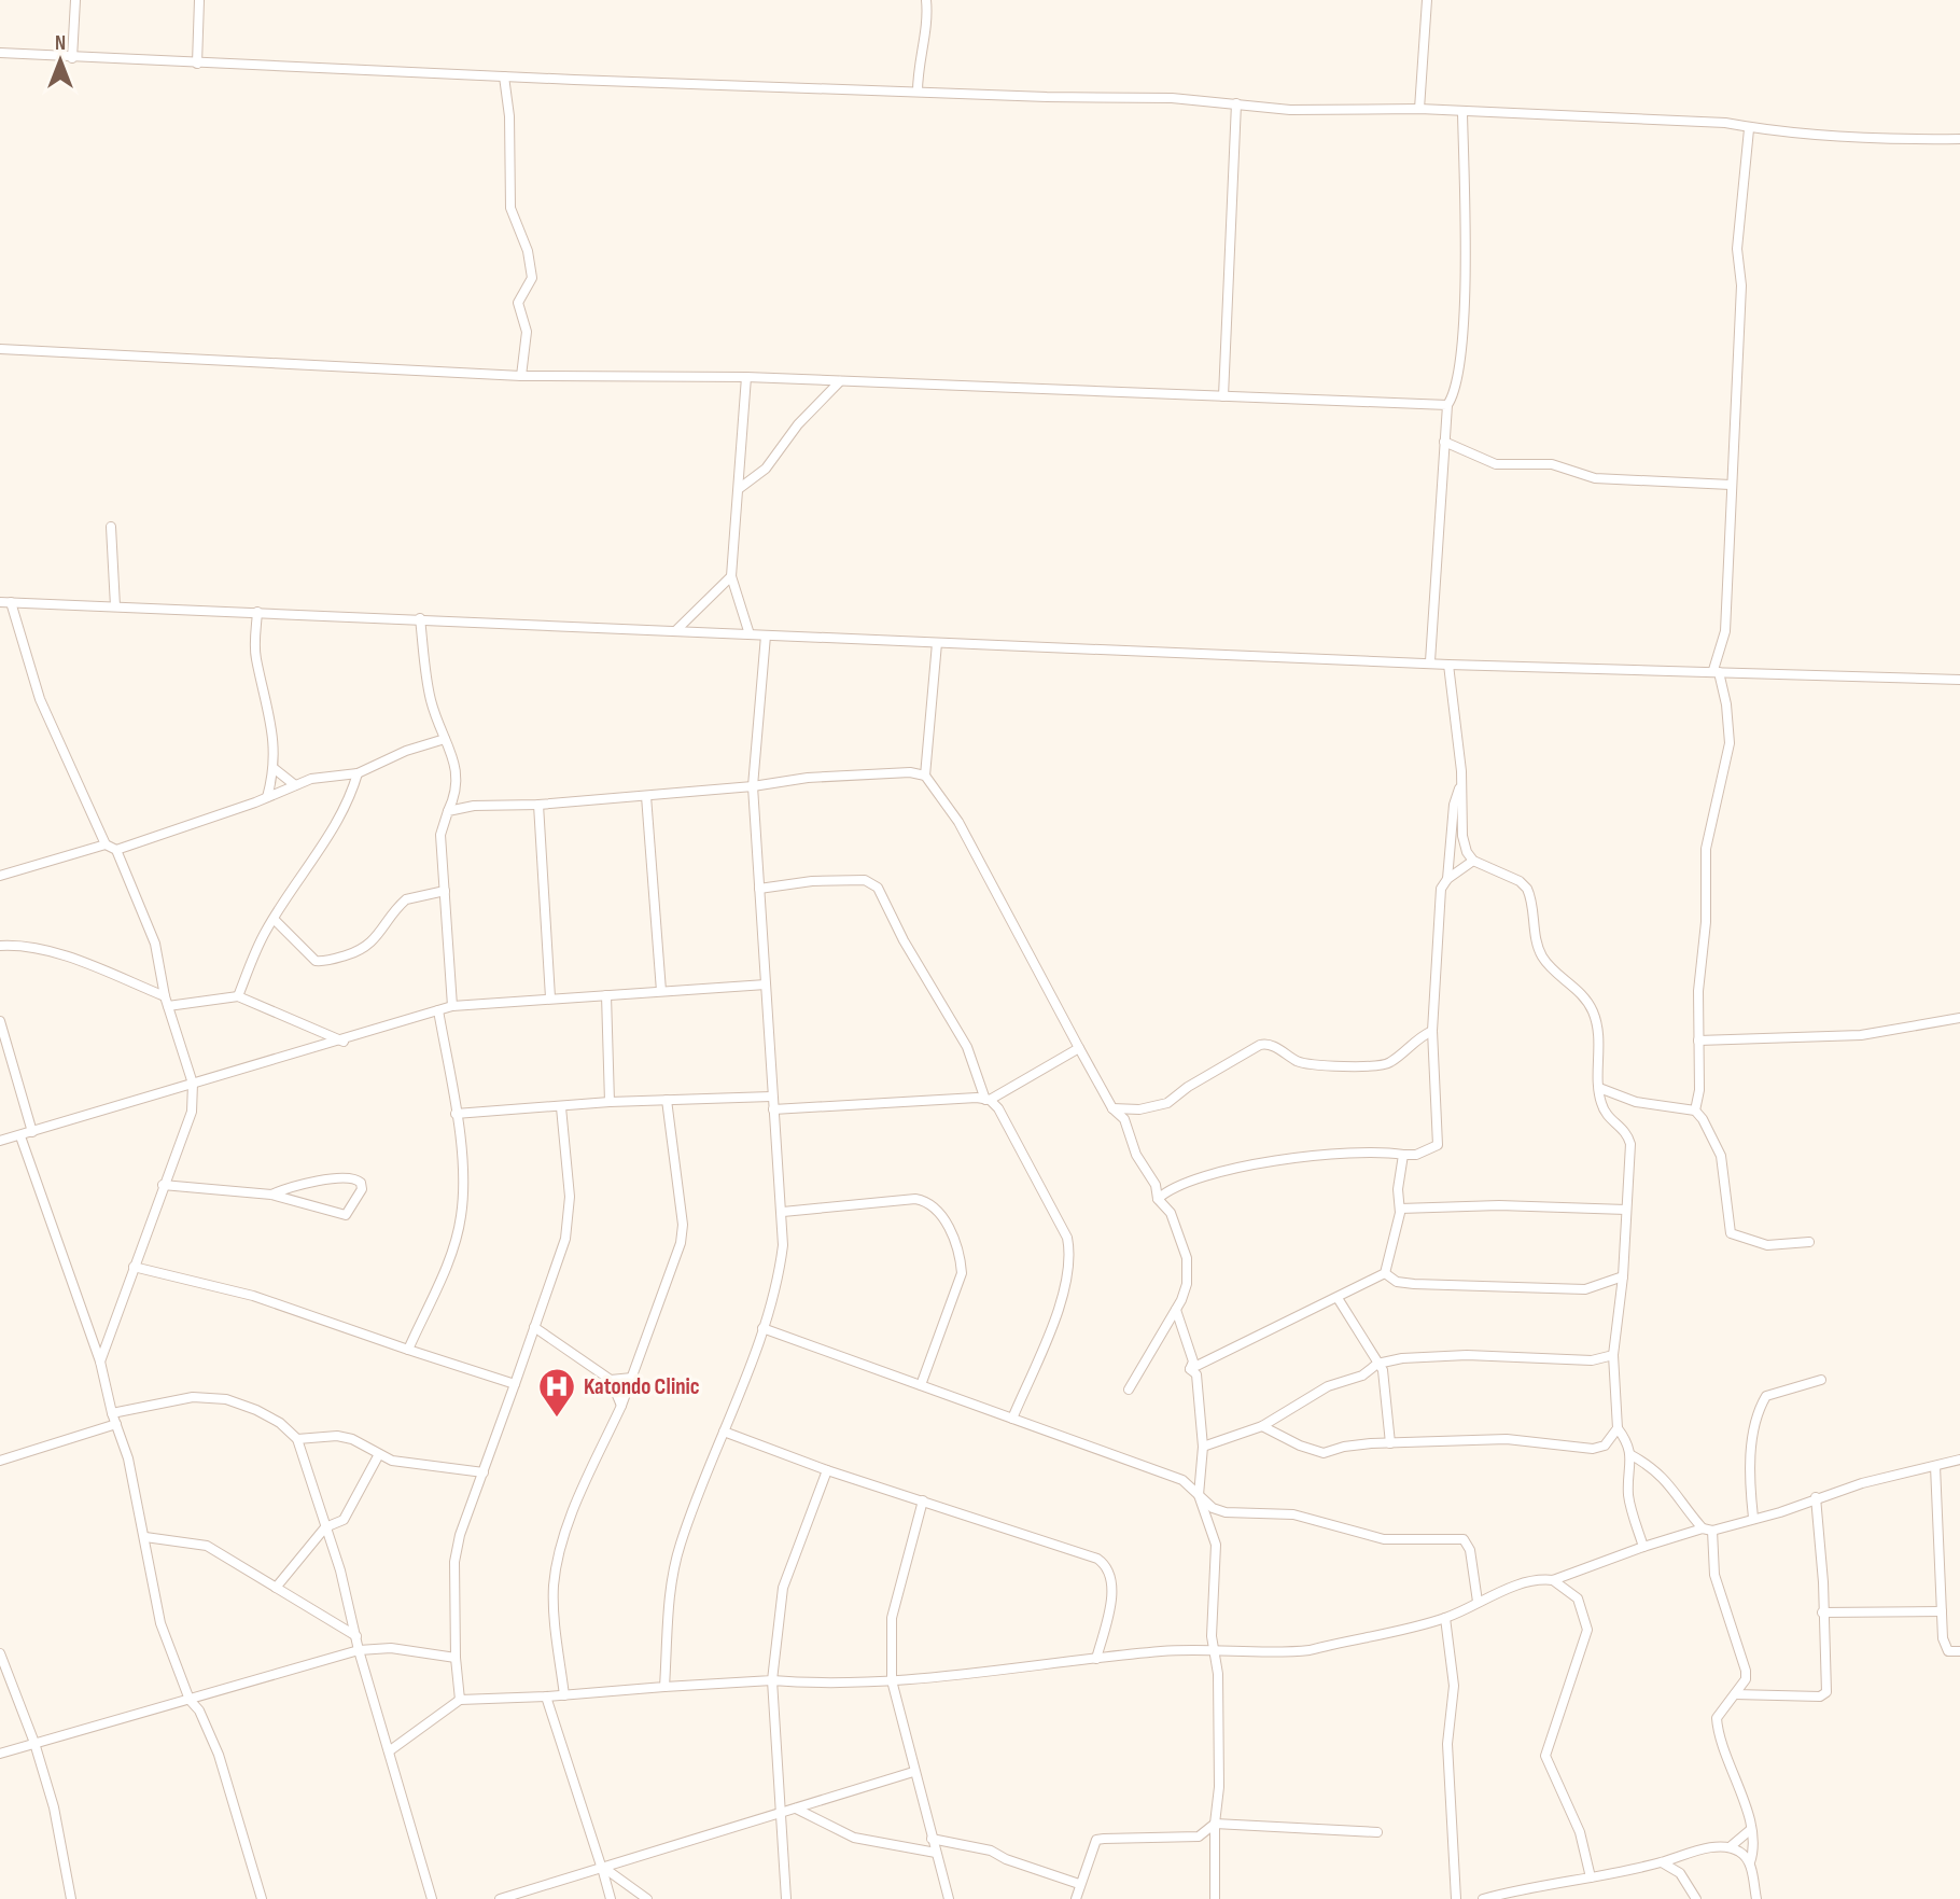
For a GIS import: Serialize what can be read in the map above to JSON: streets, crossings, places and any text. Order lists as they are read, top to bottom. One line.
{"places":{"hospital":["Katondo Clinic"]},"north":"top"}
